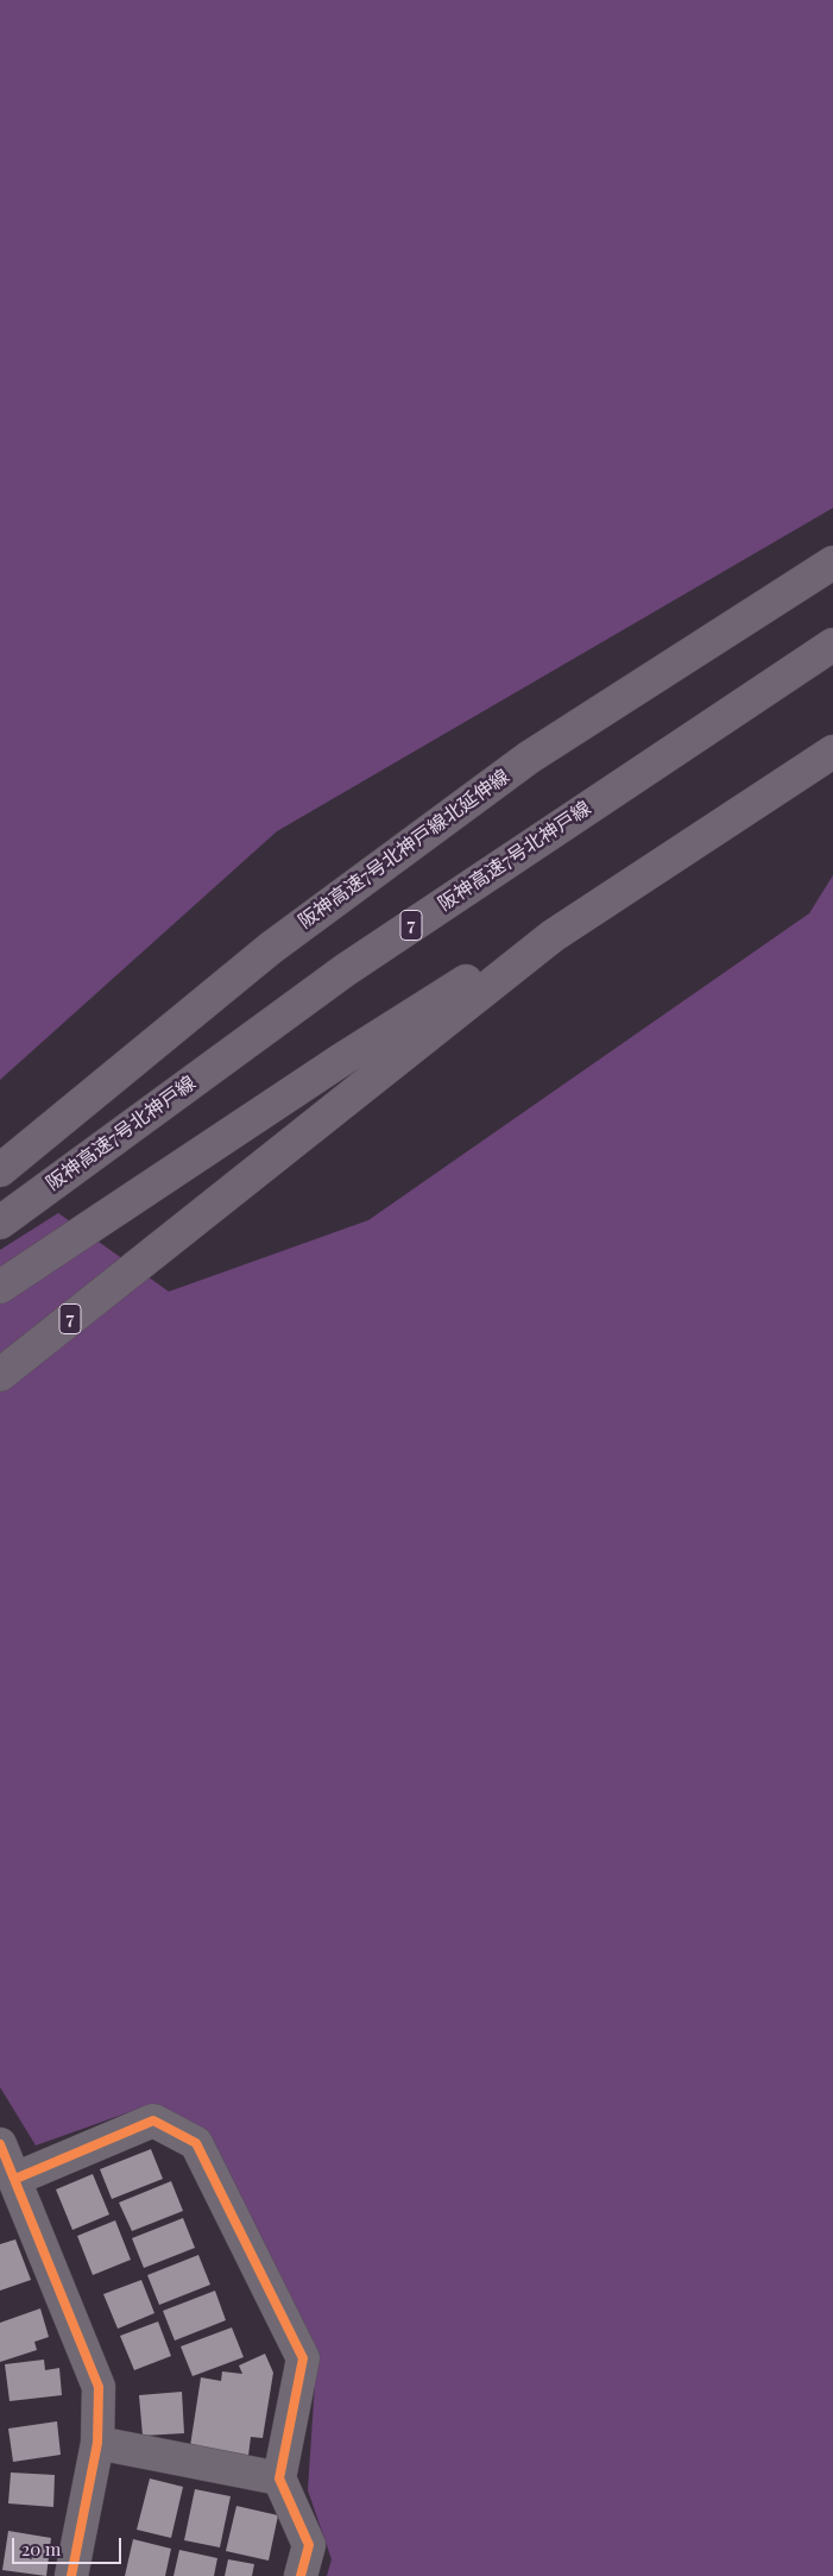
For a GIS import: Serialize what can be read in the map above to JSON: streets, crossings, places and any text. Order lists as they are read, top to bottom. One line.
{"streets":{"highway":["阪神高速7号北神戸線北延伸線","阪神高速7号北神戸線","7"]},"scale_bar":"20 m"}
